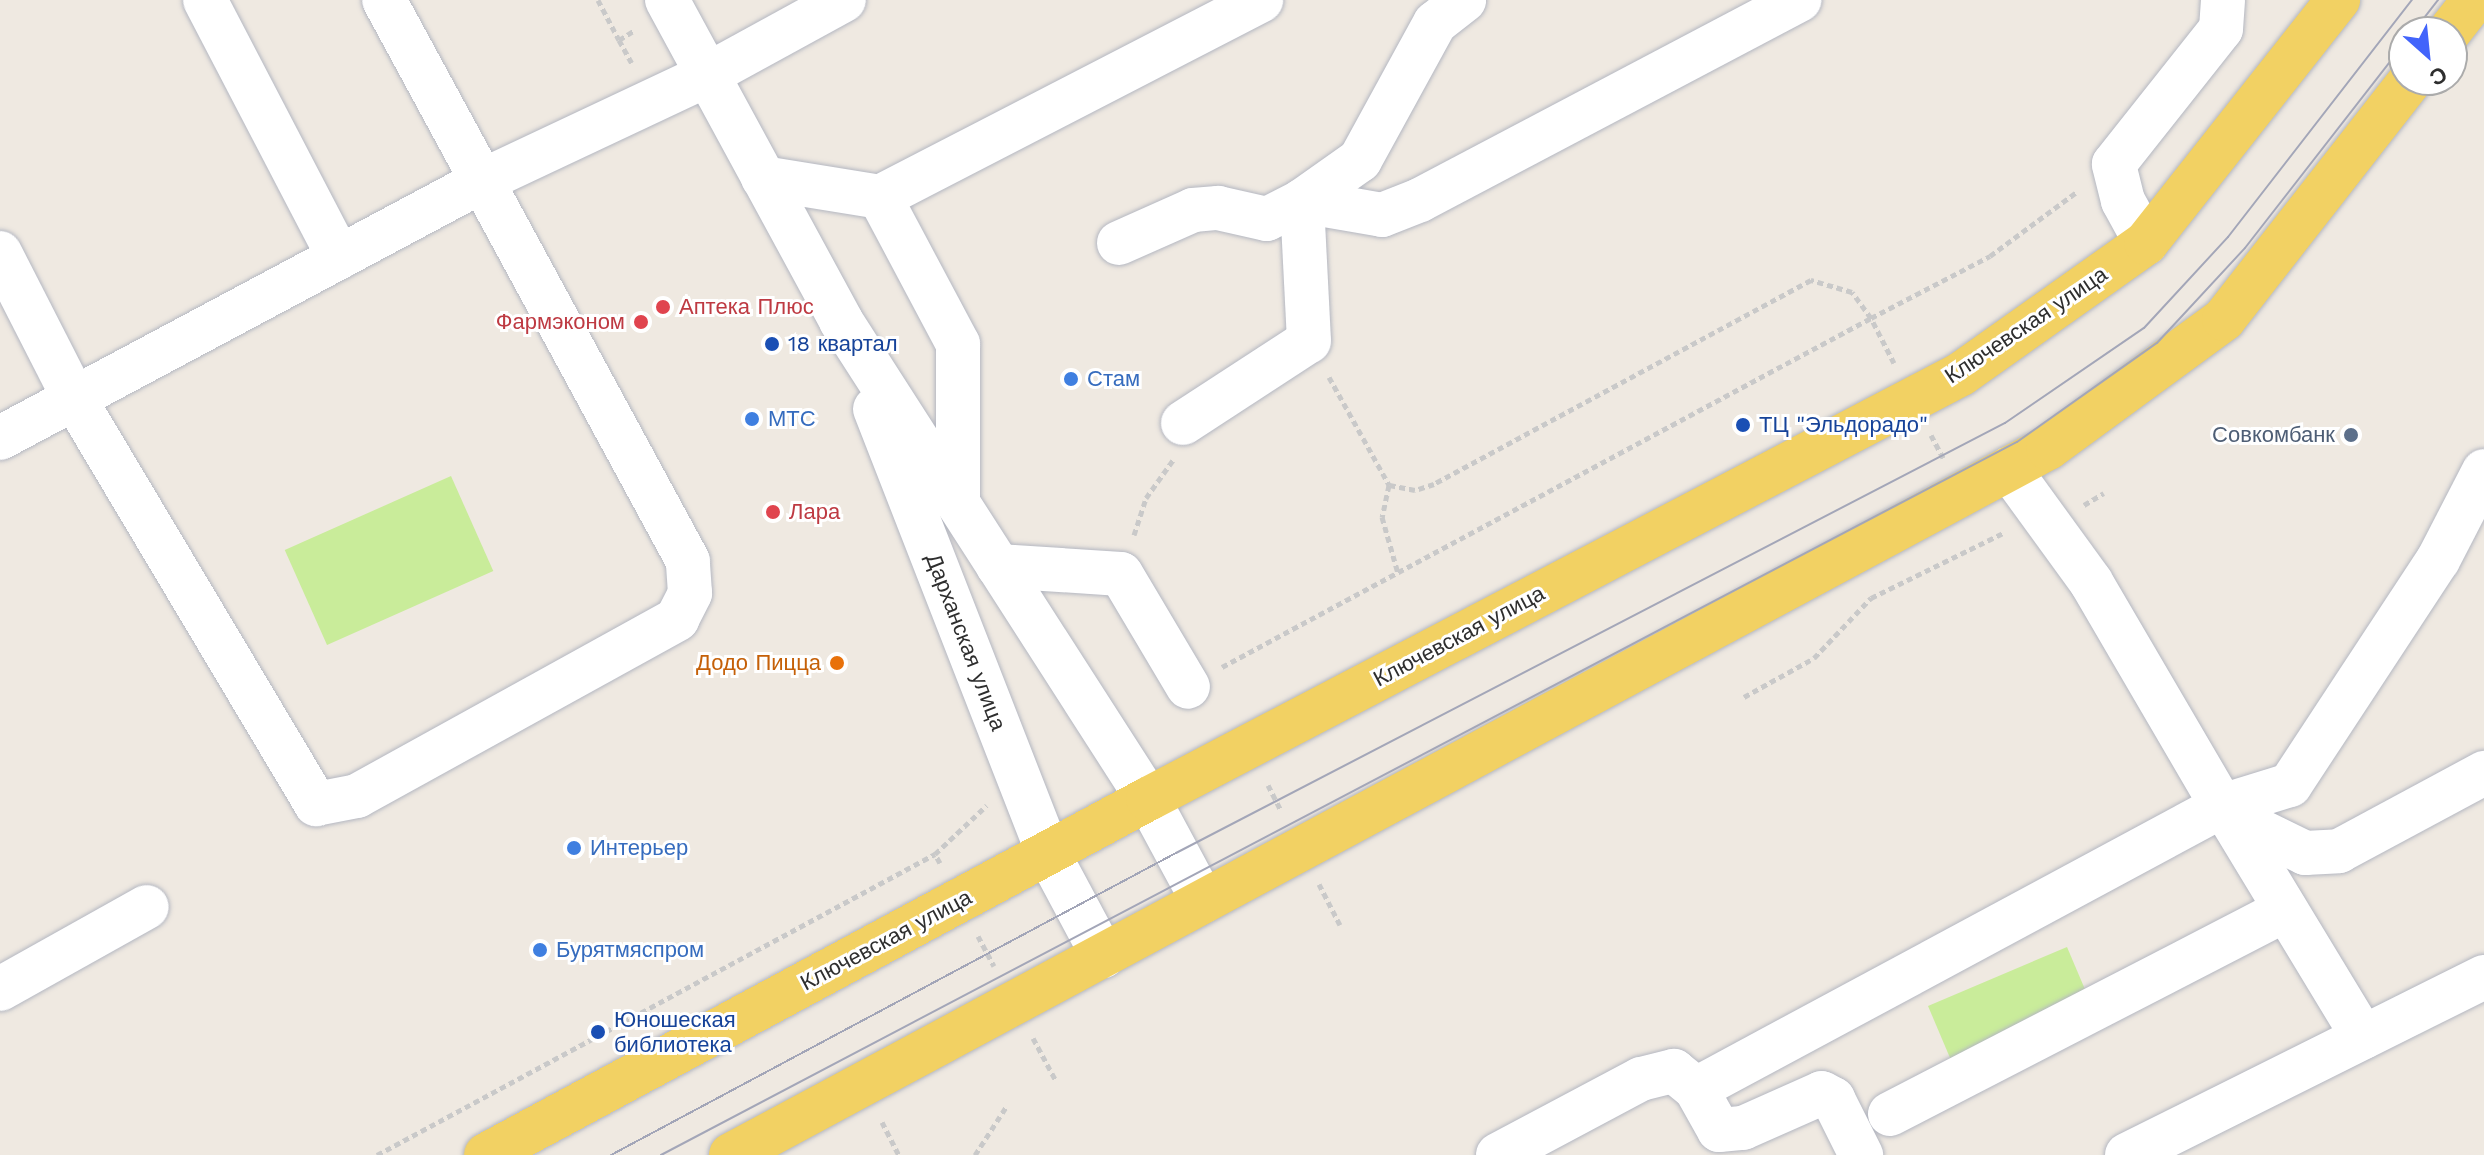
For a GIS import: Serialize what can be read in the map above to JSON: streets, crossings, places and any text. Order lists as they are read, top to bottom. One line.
{"streets":{"main road":["Ключевская улица"],"street":["Дарханская улица"]},"crossings":[["Ключевская улица","Дарханская улица"]],"places":["Аптека Плюс","Фармэконом","18 квартал","Стам","МТС","ТЦ \"Эльдорадо\"","Совкомбанк","Лара","Додо Пицца","Интерьер","Бурятмяспром","Юношеская библиотека"],"north":"bottom right"}
